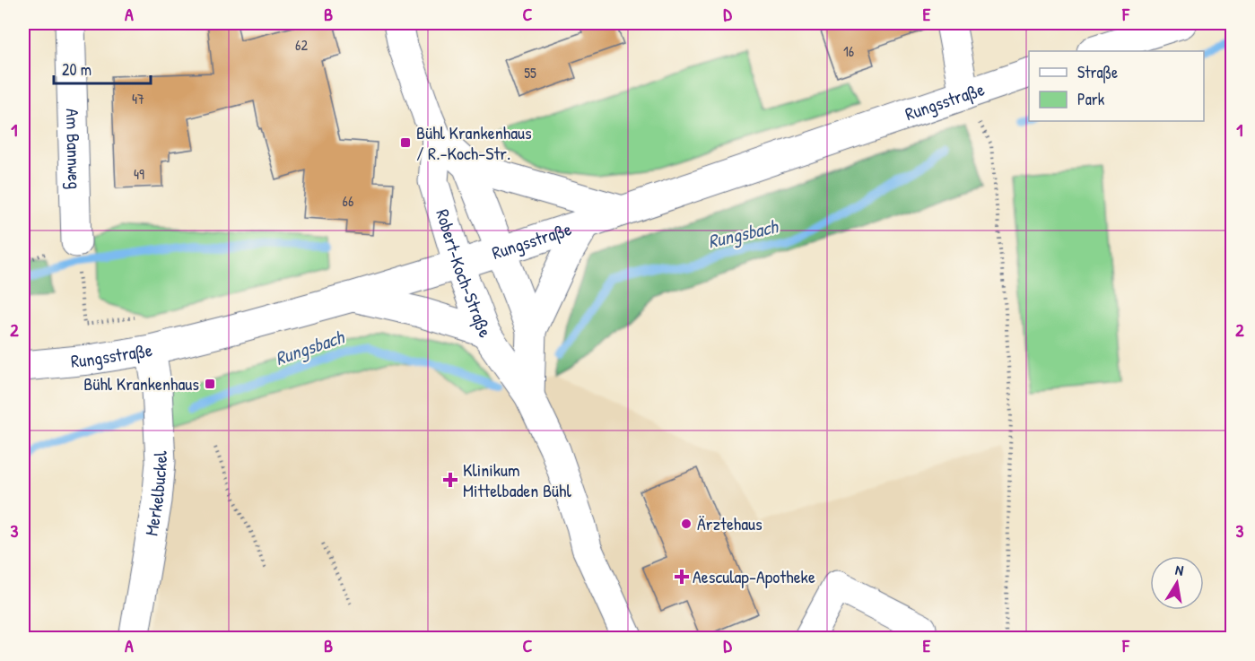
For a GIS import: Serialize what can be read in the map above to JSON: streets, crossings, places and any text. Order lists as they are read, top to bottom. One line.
{"streets":{"street":["Rungsstraße","Am Bannweg","Robert-Koch-Straße","Merkelbuckel"]},"crossings":[["Rungsstraße","Robert-Koch-Straße"],["Rungsstraße","Merkelbuckel"]],"water":["Rungsbach"],"places":{"transit":["Bühl Krankenhaus / R.-Koch-Str.","Bühl Krankenhaus"],"health":["Klinikum Mittelbaden Bühl","Aesculap-Apotheke"],"other":["Ärztehaus"]},"house_numbers":["62","16","55","47","49","66"],"legend":["Straße","Park"],"scale_bar":"20 m","north":"top","grid":{"columns":["A","B","C","D","E","F"],"rows":["1","2","3"]}}
